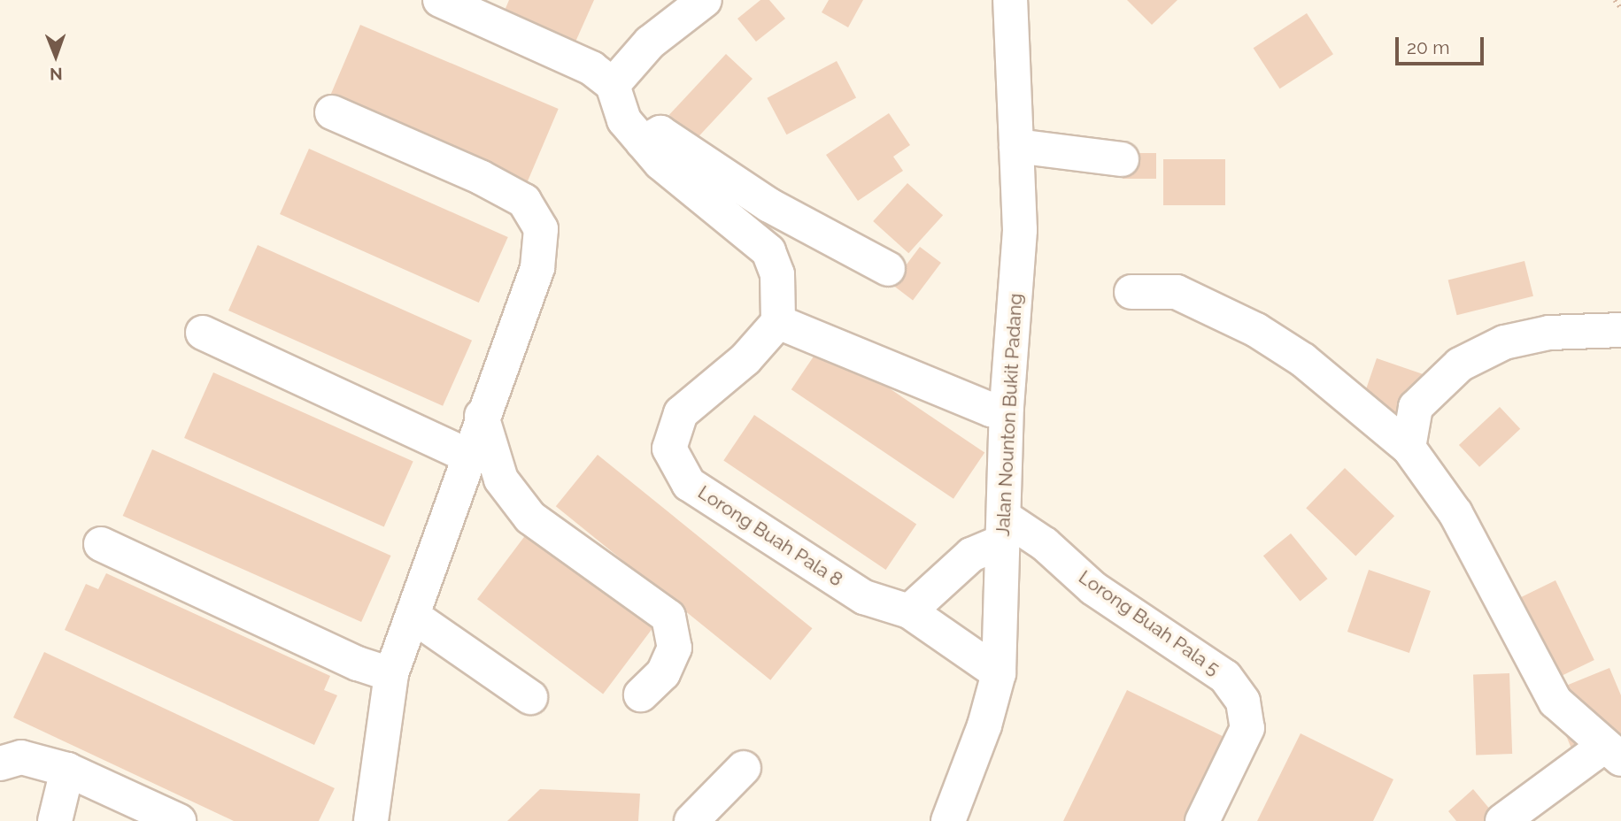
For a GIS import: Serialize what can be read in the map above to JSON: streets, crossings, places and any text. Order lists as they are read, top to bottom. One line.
{"streets":{"street":["Jalan Nounton Bukit Padang","Lorong Buah Pala 8","Lorong Buah Pala 5"]},"crossings":[["Jalan Nounton Bukit Padang","Lorong Buah Pala 8"],["Jalan Nounton Bukit Padang","Lorong Buah Pala 5"]],"scale_bar":"20 m","north":"bottom"}
